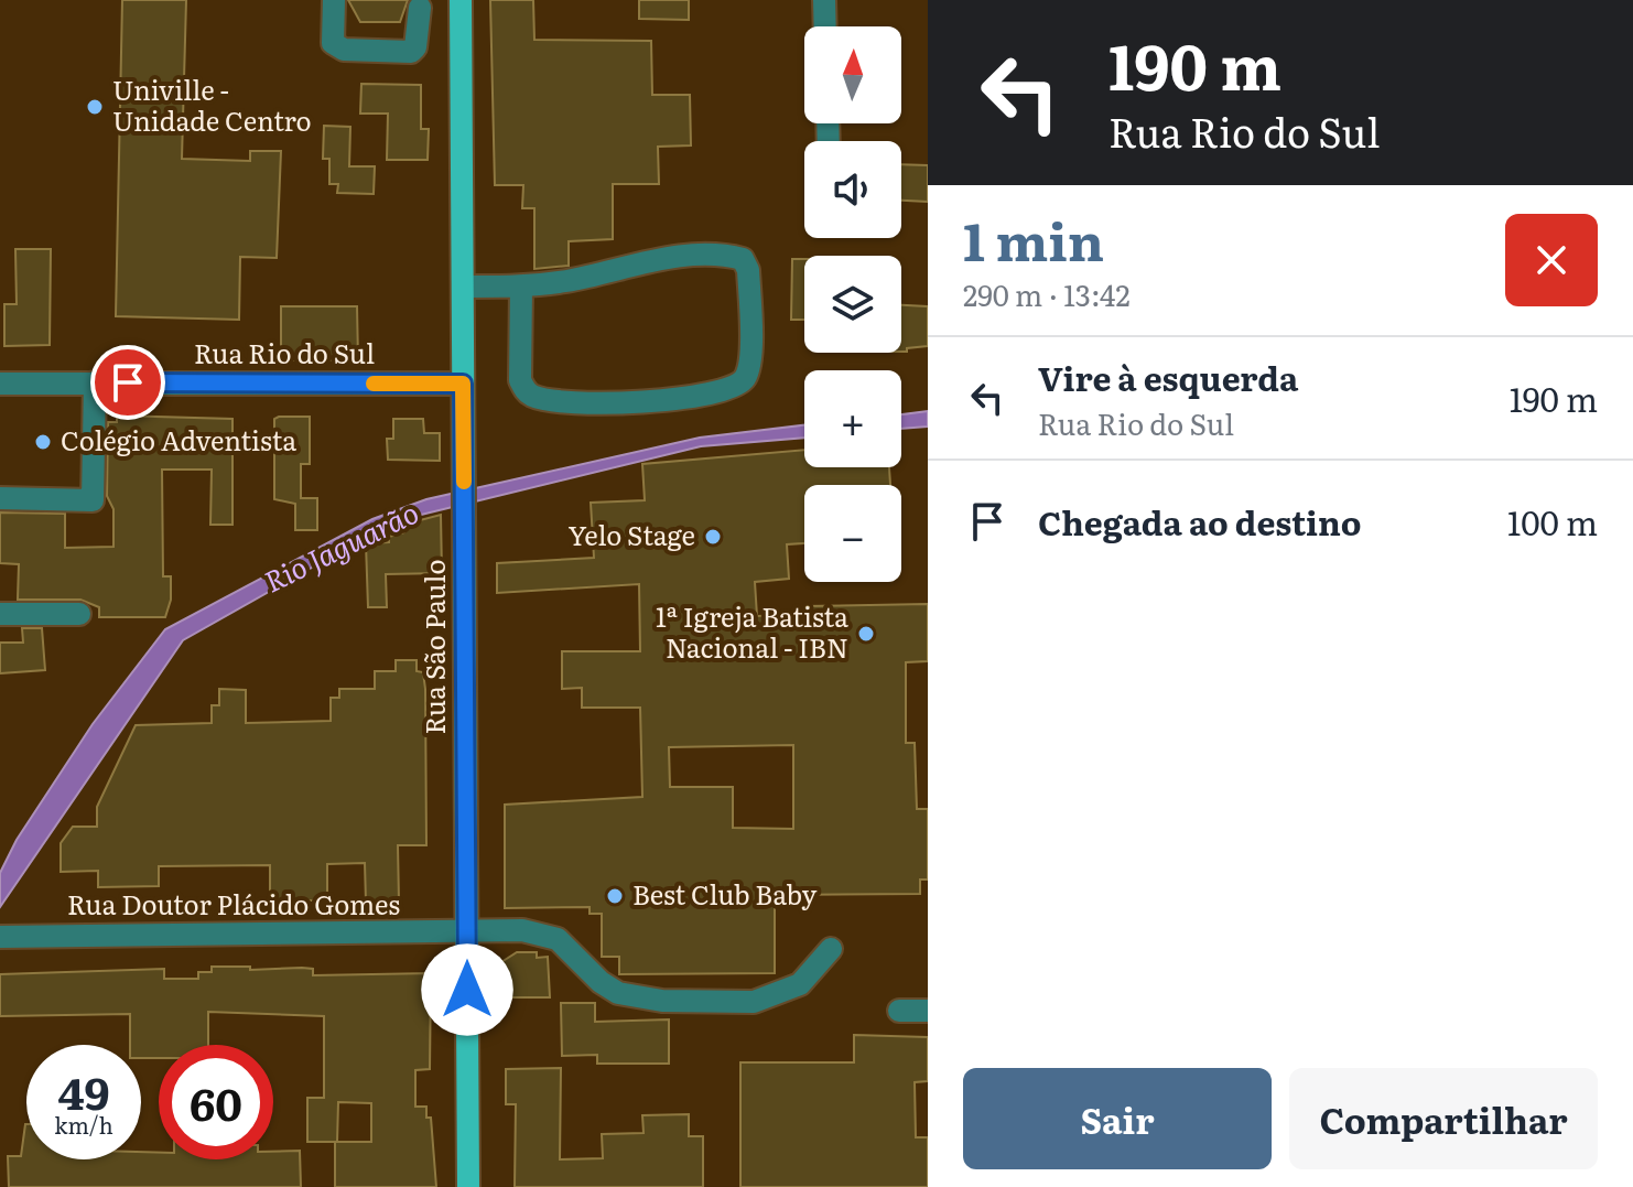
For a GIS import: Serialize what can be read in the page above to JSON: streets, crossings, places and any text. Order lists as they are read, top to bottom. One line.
{"streets":{"main road":["Rua São Paulo"],"street":["Rua Rio do Sul","Rua Doutor Plácido Gomes"]},"crossings":[["Rua Rio do Sul","Rua São Paulo"],["Rua São Paulo","Rua Doutor Plácido Gomes"]],"water":["Rio Jaguarão"],"places":["Univille - Unidade Centro","Colégio Adventista","Yelo Stage","1ª Igreja Batista Nacional - IBN","Best Club Baby"],"north":"top","page":{"turn":["190 m","Rua Rio do Sul"],"map_buttons":["+","−"],"heading":["1 min","290 m · 13:42"],"list":[{"name":"Vire à esquerda","note":"Rua Rio do Sul","value":"190 m"},{"name":"Chegada ao destino","value":"100 m"}],"speed":"49 km/h","limit":"60","buttons":["Sair","Compartilhar"]}}
